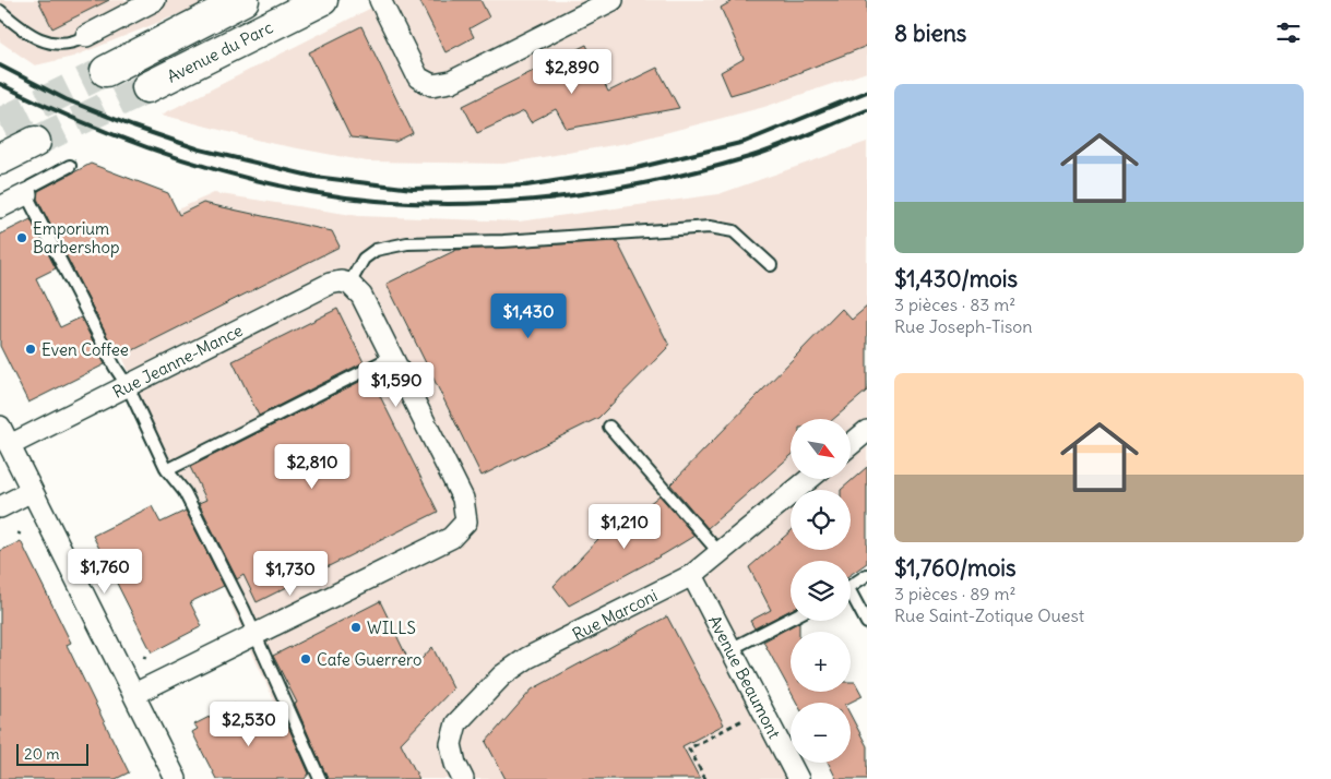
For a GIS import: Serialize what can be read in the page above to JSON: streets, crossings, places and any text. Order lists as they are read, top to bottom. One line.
{"streets":{"main road":["Avenue du Parc"],"street":["Rue Jeanne-Mance","Rue Marconi","Avenue Beaumont"]},"crossings":[["Rue Marconi","Avenue Beaumont"]],"places":["Emporium Barbershop","Even Coffee","WILLS","Cafe Guerrero"],"scale_bar":"20 m","north":"bottom right","page":{"heading":"8 biens","price":["$2,890","$1,430","$1,590","$2,810","$1,210","$1,760","$1,730","$2,530"],"list":[{"name":"$1,430/mois","note":"3 pièces · 83 m² · Rue Joseph-Tison"},{"name":"$1,760/mois","note":"3 pièces · 89 m² · Rue Saint-Zotique Ouest"}],"map_buttons":["+","−"],"scale":"20 m"}}
